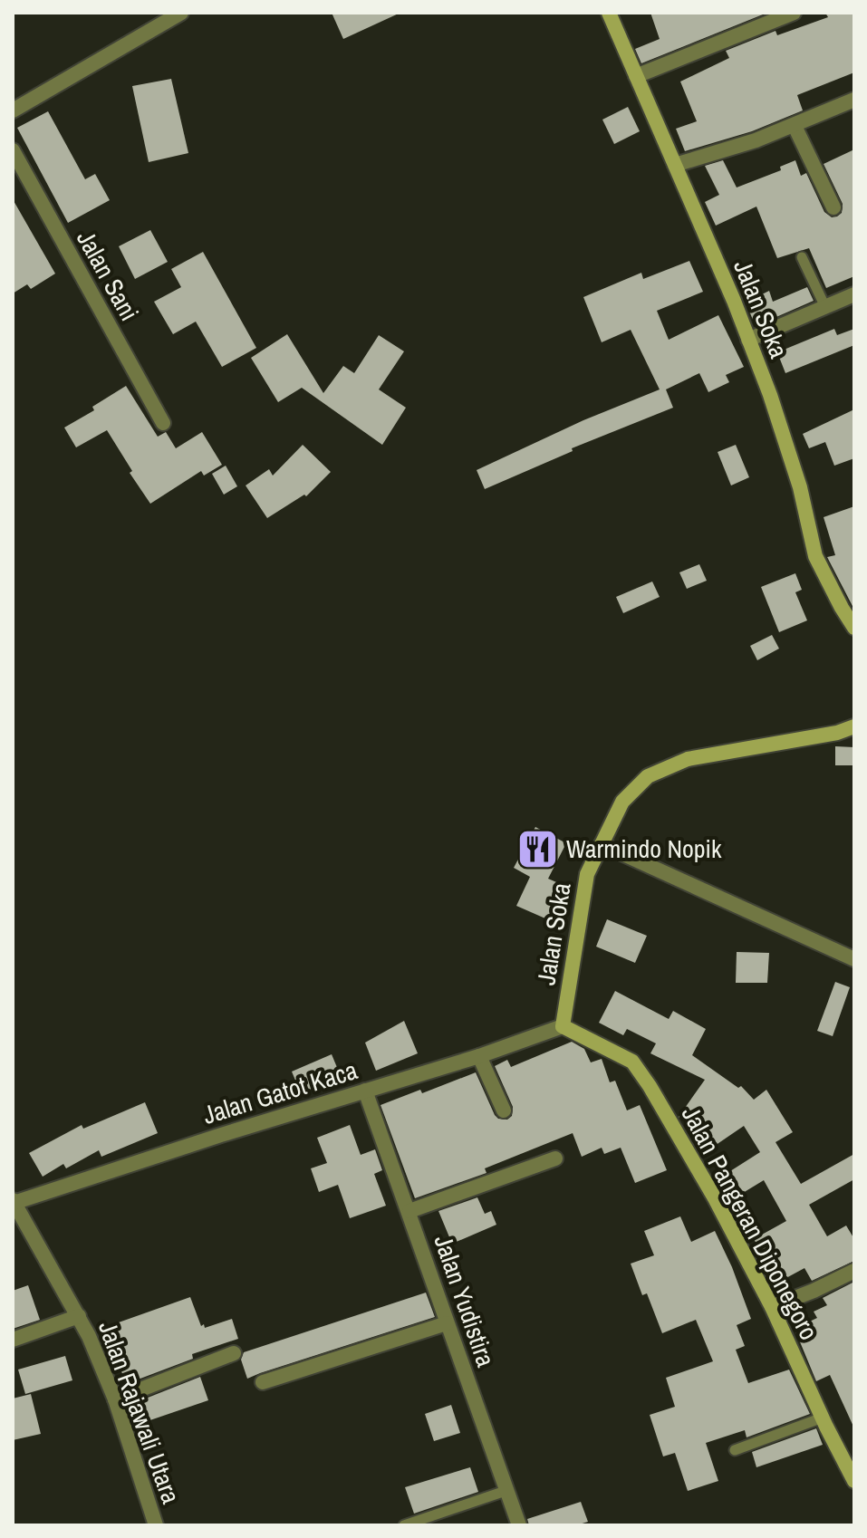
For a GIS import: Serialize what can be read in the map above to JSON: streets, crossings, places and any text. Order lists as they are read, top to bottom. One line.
{"streets":{"street":["Jalan Sani","Jalan Soka","Jalan Gatot Kaca","Jalan Pangeran Diponegoro","Jalan Yudistira","Jalan Rajawali Utara"]},"crossings":[["Jalan Soka","Jalan Gatot Kaca"],["Jalan Soka","Jalan Pangeran Diponegoro"],["Jalan Gatot Kaca","Jalan Pangeran Diponegoro"],["Jalan Gatot Kaca","Jalan Yudistira"],["Jalan Gatot Kaca","Jalan Rajawali Utara"]],"places":{"restaurant":["Warmindo Nopik"]}}
